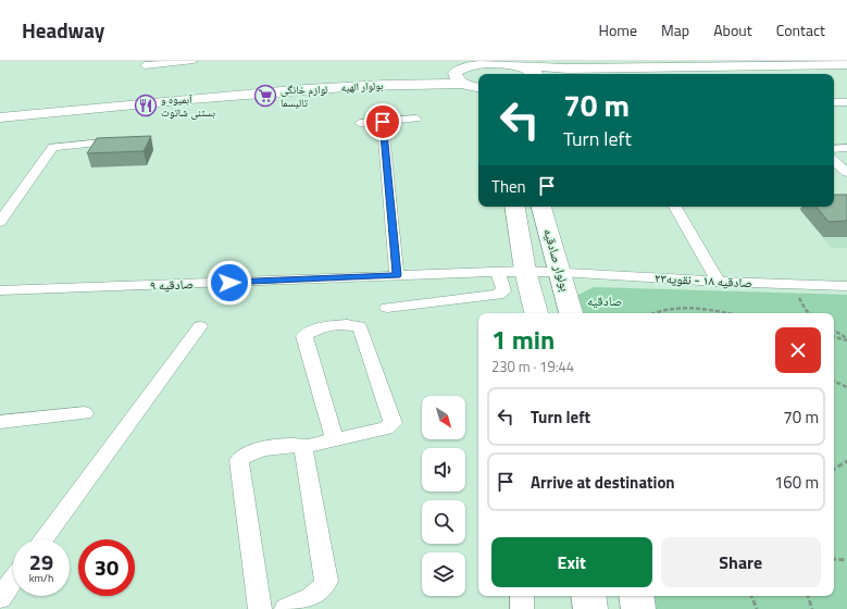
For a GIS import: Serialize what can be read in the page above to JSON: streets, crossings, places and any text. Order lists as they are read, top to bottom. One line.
{"streets":{"main road":["بولوار الهیه","بولوار صادقیه"],"street":["صادقیه ۱۸ - نقویه۲۳","صادقیه ۹"]},"crossings":[["بولوار صادقیه","صادقیه ۱۸ - نقویه۲۳"],["صادقیه ۱۸ - نقویه۲۳","صادقیه ۹"]],"parks":["صادقیه"],"places":{"supermarket":["لوازم خانگی تالیسما"],"restaurant":["آبمیوه و بستنی شاتوت"]},"north":"bottom right","page":{"header":"Headway","nav":["Home","Map","About","Contact"],"turn":["70 m","Turn left"],"then":"Then","heading":["1 min","230 m · 19:44"],"list":[{"name":"Turn left","value":"70 m"},{"name":"Arrive at destination","value":"160 m"}],"buttons":["Exit","Share"],"speed":"29 km/h","limit":"30"}}
